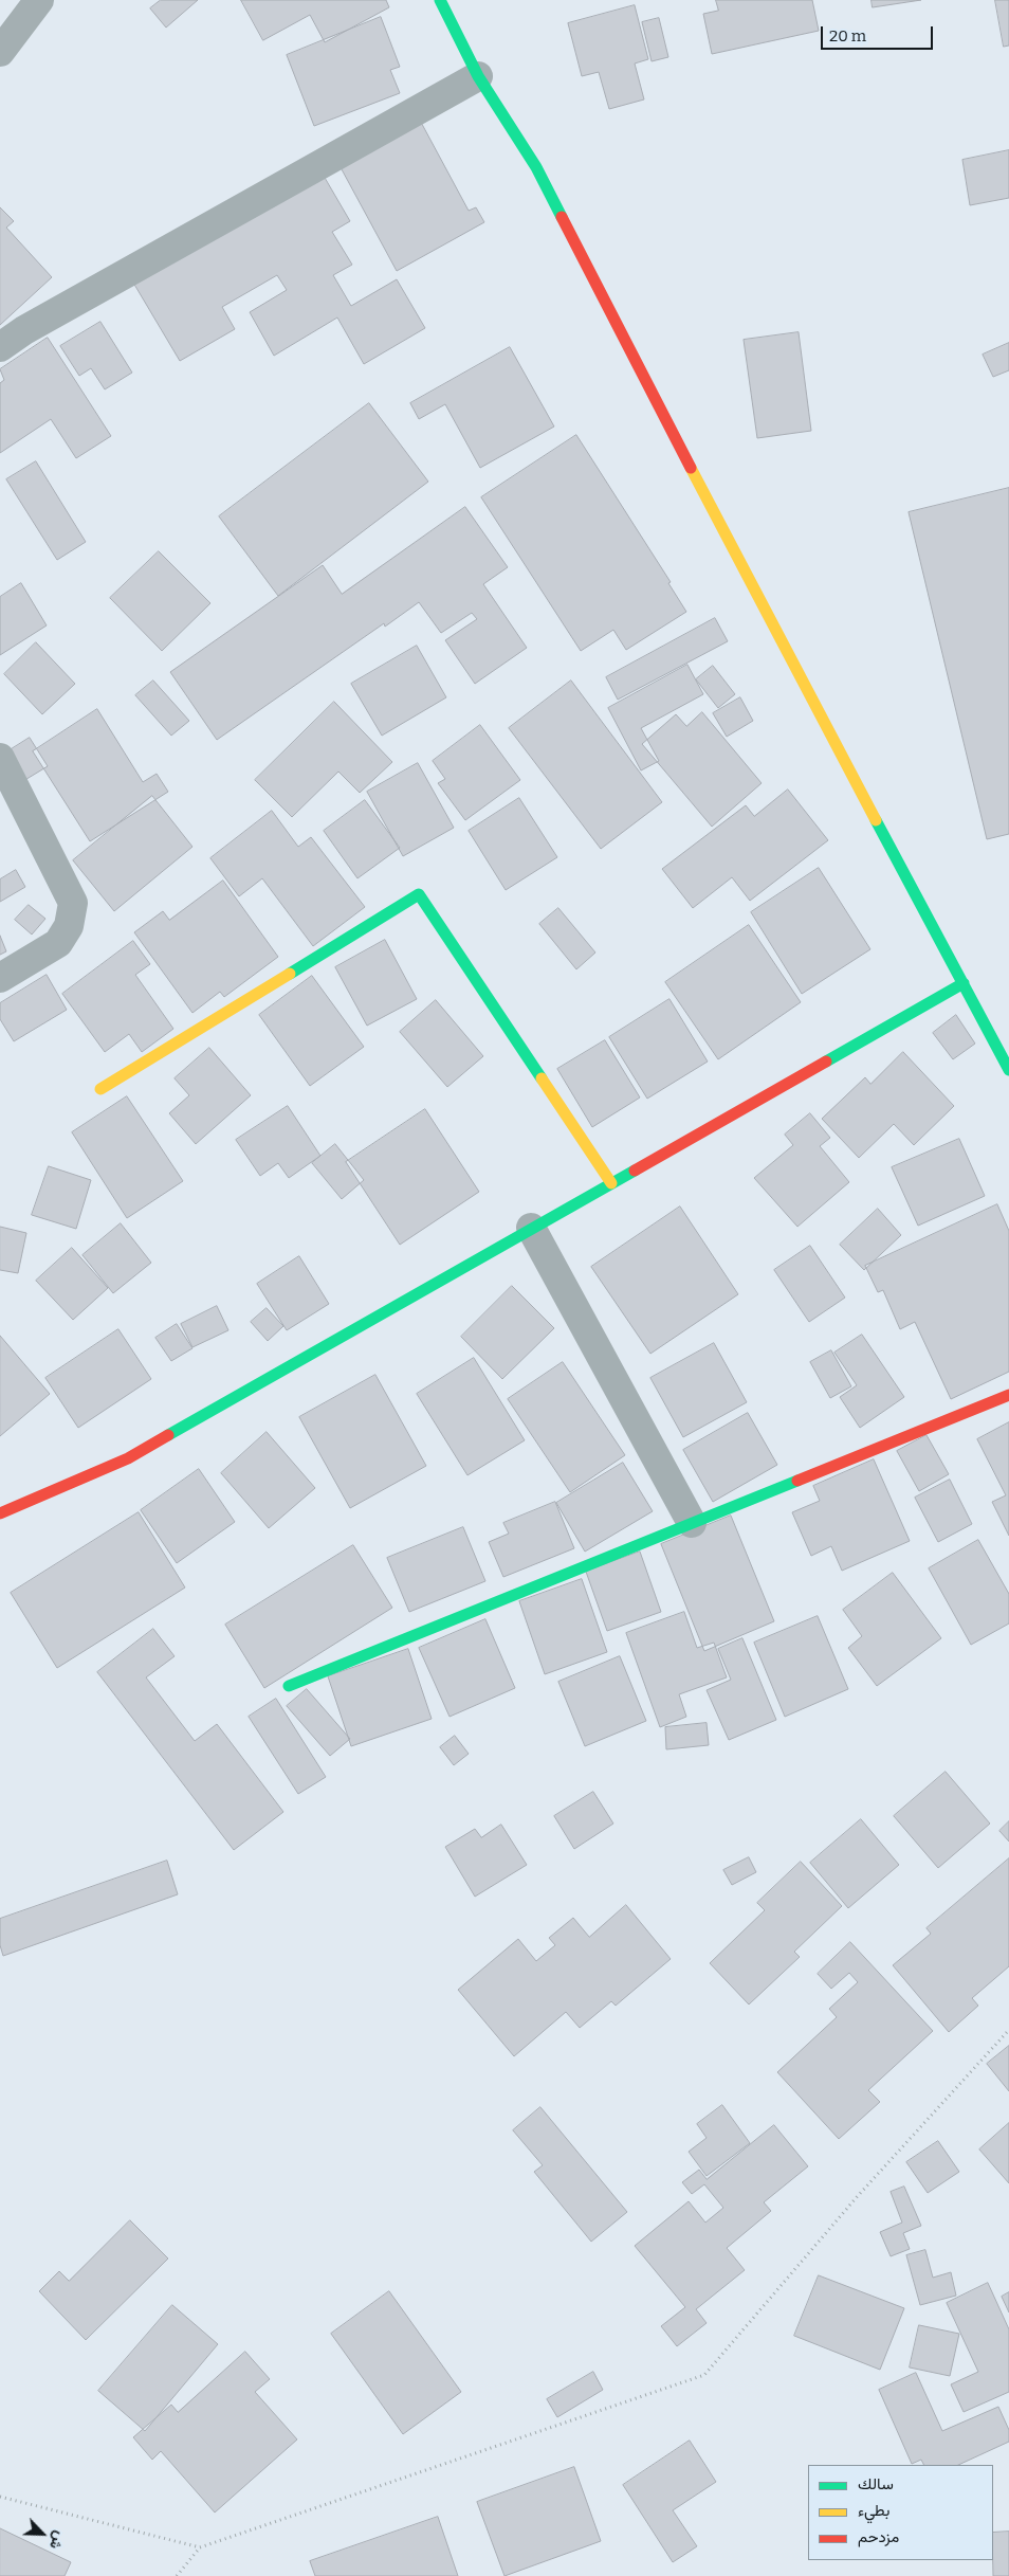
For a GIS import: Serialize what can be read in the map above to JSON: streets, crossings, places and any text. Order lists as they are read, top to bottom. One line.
{"legend":["سالك","بطيء","مزدحم"],"scale_bar":"20 m","north":"bottom right"}
